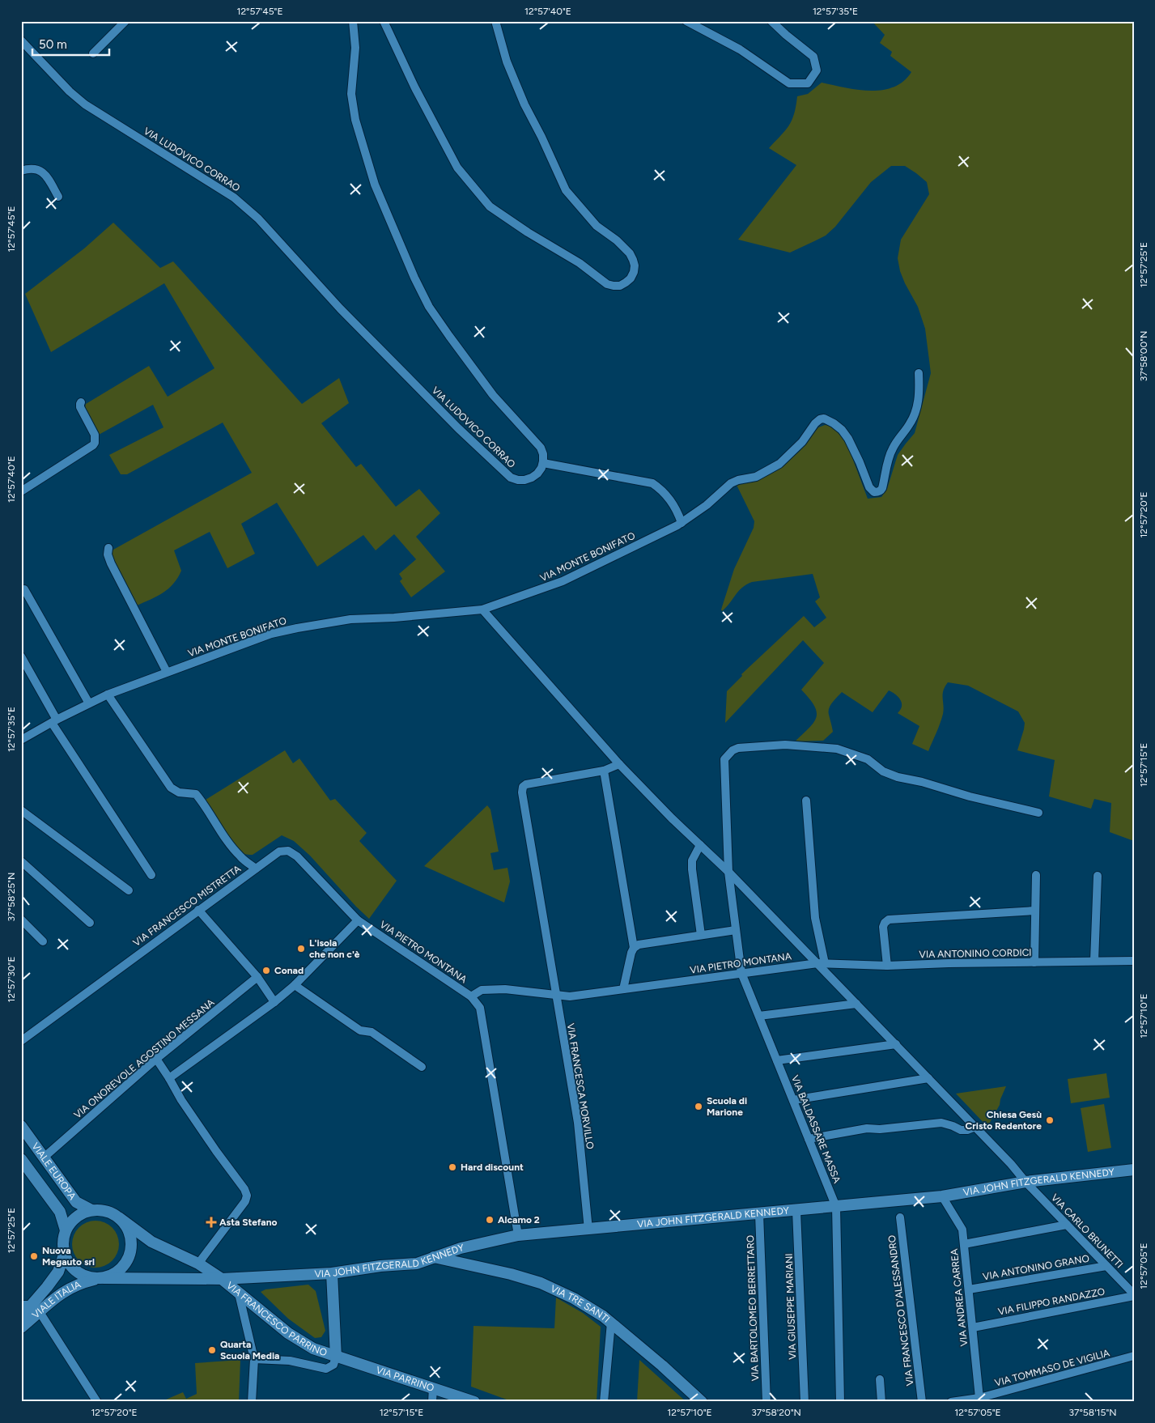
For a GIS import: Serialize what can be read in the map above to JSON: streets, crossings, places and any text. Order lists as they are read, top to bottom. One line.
{"streets":{"street":["VIA LUDOVICO CORRAO","VIA MONTE BONIFATO","VIA FRANCESCO MISTRETTA","VIA PIETRO MONTANA","VIA ANTONINO CORDICI","VIA ONOREVOLE AGOSTINO MESSANA","VIA FRANCESCA MORVILLO","VIA BALDASSARE MASSA","VIALE EUROPA","VIA JOHN FITZGERALD KENNEDY","VIA CARLO BRUNETTI","VIA ANTONINO GRANO","VIA ANDREA CARREA","VIALE ITALIA","VIA FILIPPO RANDAZZO","VIA TRE SANTI","VIA GIUSEPPE MARIANI","VIA BARTOLOMEO BERRETTARO","VIA FRANCESCO D'ALESSANDRO","VIA FRANCESCO PARRINO","VIA TOMMASO DE VIGILIA","VIA PARRINO"]},"crossings":[["VIA MONTE BONIFATO","VIA CARLO BRUNETTI"],["VIA FRANCESCO MISTRETTA","VIA PIETRO MONTANA"],["VIA PIETRO MONTANA","VIA ANTONINO CORDICI"],["VIA PIETRO MONTANA","VIA FRANCESCA MORVILLO"],["VIA PIETRO MONTANA","VIA BALDASSARE MASSA"],["VIA PIETRO MONTANA","VIA CARLO BRUNETTI"],["VIA ANTONINO CORDICI","VIA CARLO BRUNETTI"],["VIA ONOREVOLE AGOSTINO MESSANA","VIALE EUROPA"],["VIA FRANCESCA MORVILLO","VIA JOHN FITZGERALD KENNEDY"],["VIA BALDASSARE MASSA","VIA JOHN FITZGERALD KENNEDY"],["VIA BALDASSARE MASSA","VIA CARLO BRUNETTI"],["VIALE EUROPA","VIA JOHN FITZGERALD KENNEDY"],["VIALE EUROPA","VIALE ITALIA"],["VIA JOHN FITZGERALD KENNEDY","VIA CARLO BRUNETTI"],["VIA JOHN FITZGERALD KENNEDY","VIA ANDREA CARREA"],["VIA JOHN FITZGERALD KENNEDY","VIALE ITALIA"],["VIA JOHN FITZGERALD KENNEDY","VIA TRE SANTI"],["VIA JOHN FITZGERALD KENNEDY","VIA GIUSEPPE MARIANI"],["VIA JOHN FITZGERALD KENNEDY","VIA BARTOLOMEO BERRETTARO"],["VIA JOHN FITZGERALD KENNEDY","VIA FRANCESCO PARRINO"],["VIA CARLO BRUNETTI","VIA ANTONINO GRANO"],["VIA CARLO BRUNETTI","VIA FILIPPO RANDAZZO"],["VIA ANTONINO GRANO","VIA ANDREA CARREA"],["VIA ANDREA CARREA","VIA FILIPPO RANDAZZO"],["VIA ANDREA CARREA","VIA TOMMASO DE VIGILIA"],["VIA FRANCESCO PARRINO","VIA PARRINO"]],"places":{"other":["L'isola che non c'è","Conad","Scuola di Marione","Chiesa Gesù Cristo Redentore","Hard discount","Alcamo 2","Nuova Megauto srl","Quarta Scuola Media"],"health":["Asta Stefano"]},"scale_bar":"50 m","coordinates":["12°57'45\"E","12°57'40\"E","12°57'35\"E","12°57'25\"E","37°58'00\"N","12°57'20\"E","12°57'15\"E","37°58'25\"N","12°57'30\"E","12°57'10\"E","12°57'05\"E","37°58'20\"N","37°58'15\"N"]}
